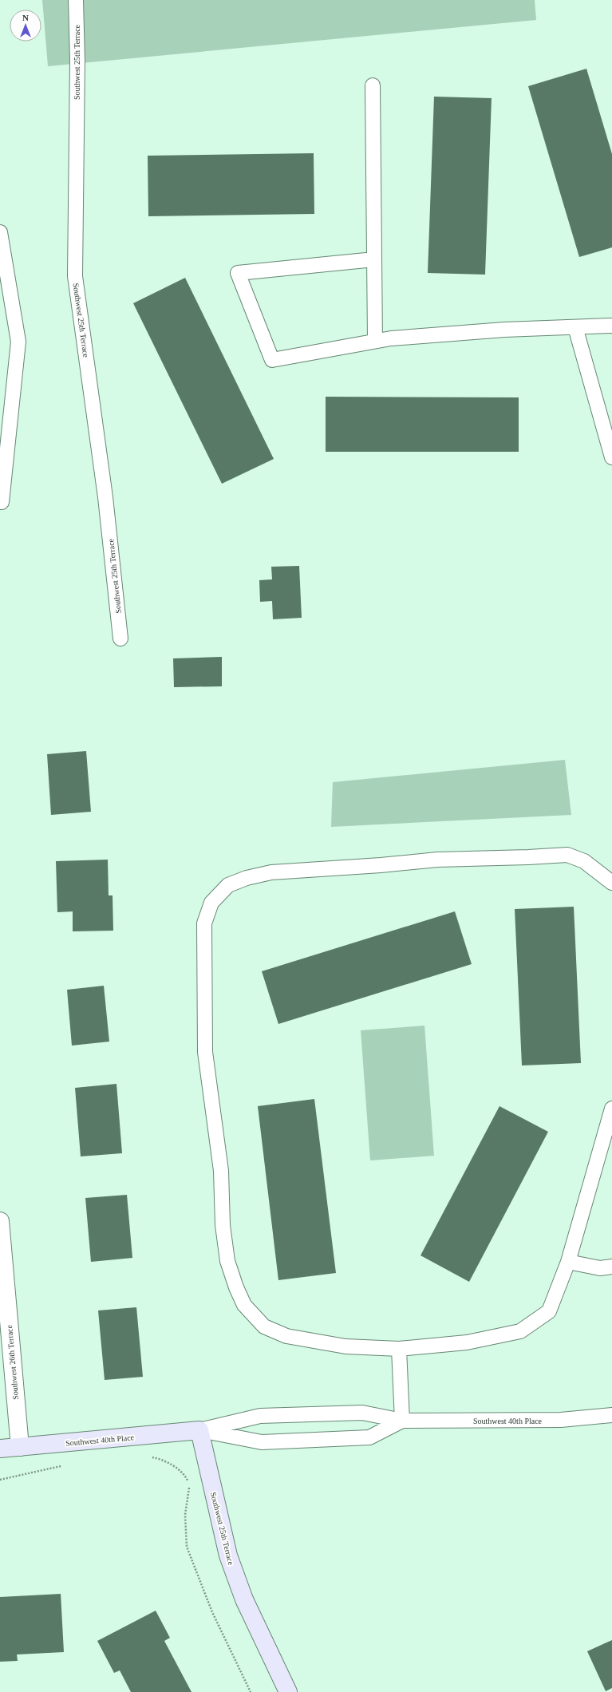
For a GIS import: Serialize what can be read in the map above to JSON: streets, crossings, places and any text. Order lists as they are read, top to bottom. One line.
{"streets":{"street":["Southwest 25th Terrace","Southwest 26th Terrace","Southwest 40th Place"]},"crossings":[["Southwest 25th Terrace","Southwest 40th Place"],["Southwest 26th Terrace","Southwest 40th Place"]],"north":"top"}
